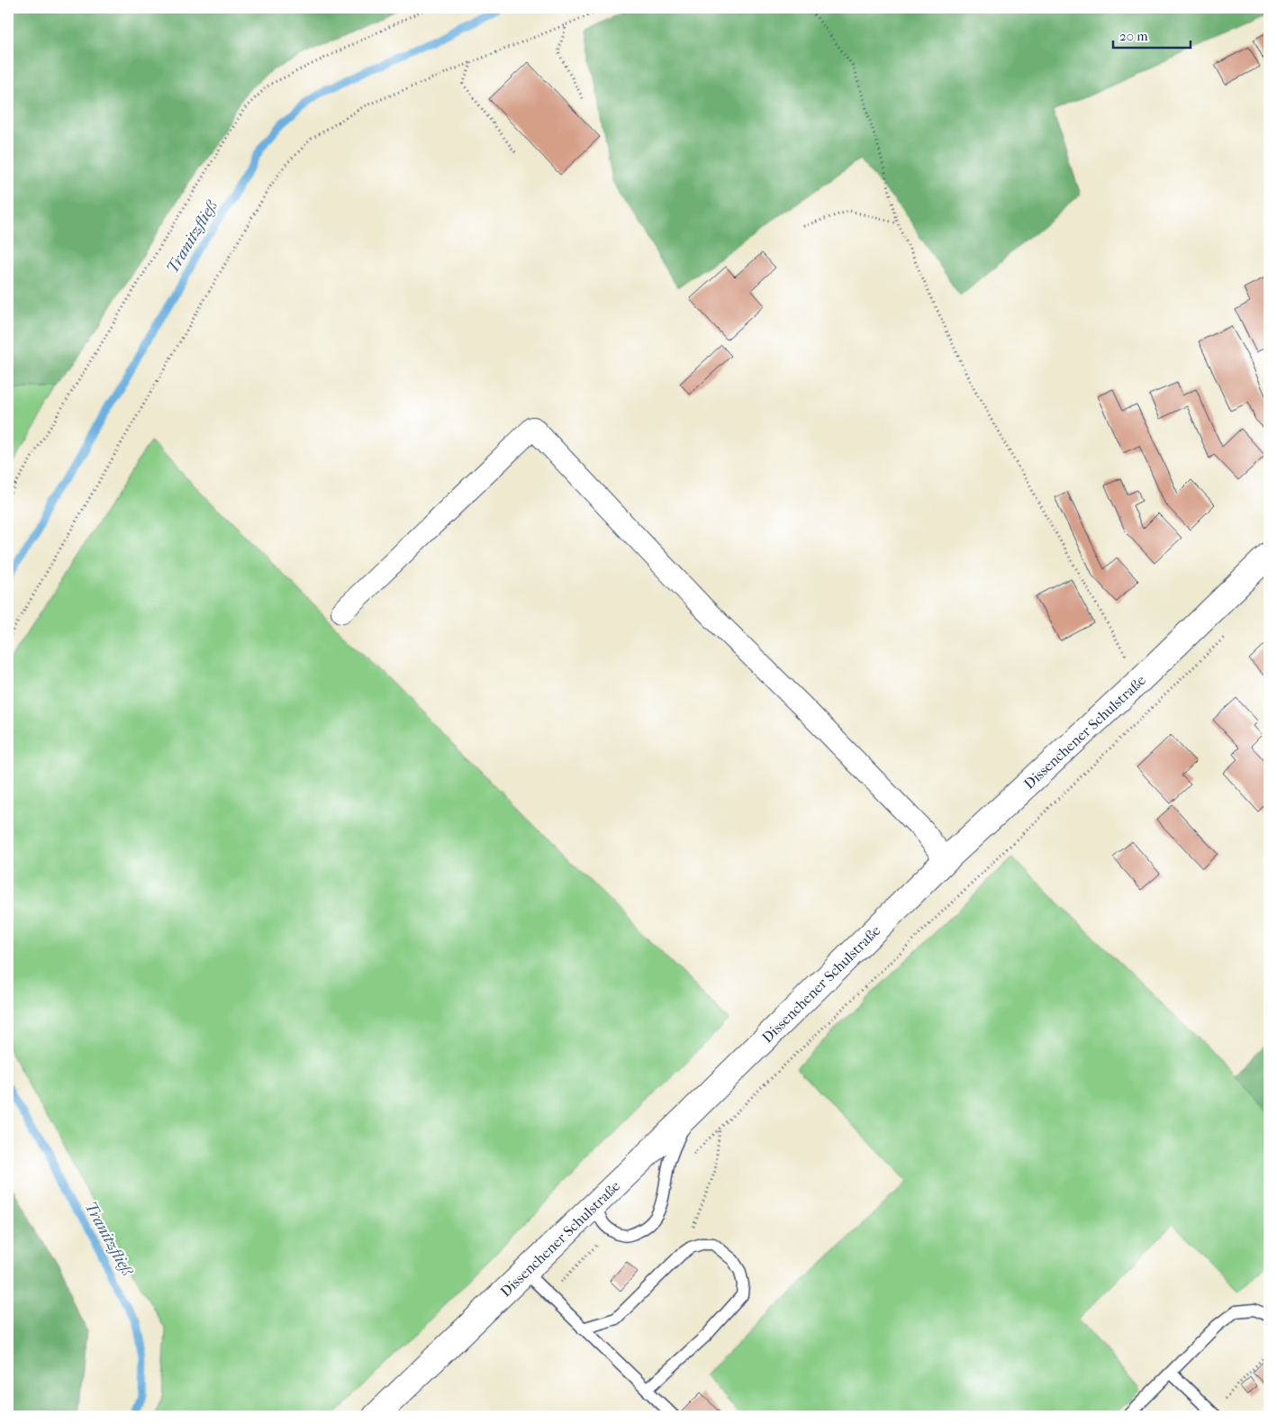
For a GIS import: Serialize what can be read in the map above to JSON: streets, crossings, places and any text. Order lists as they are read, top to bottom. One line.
{"streets":{"street":["Dissenchener Schulstraße"]},"water":["Tranitzfließ"],"scale_bar":"20 m"}
